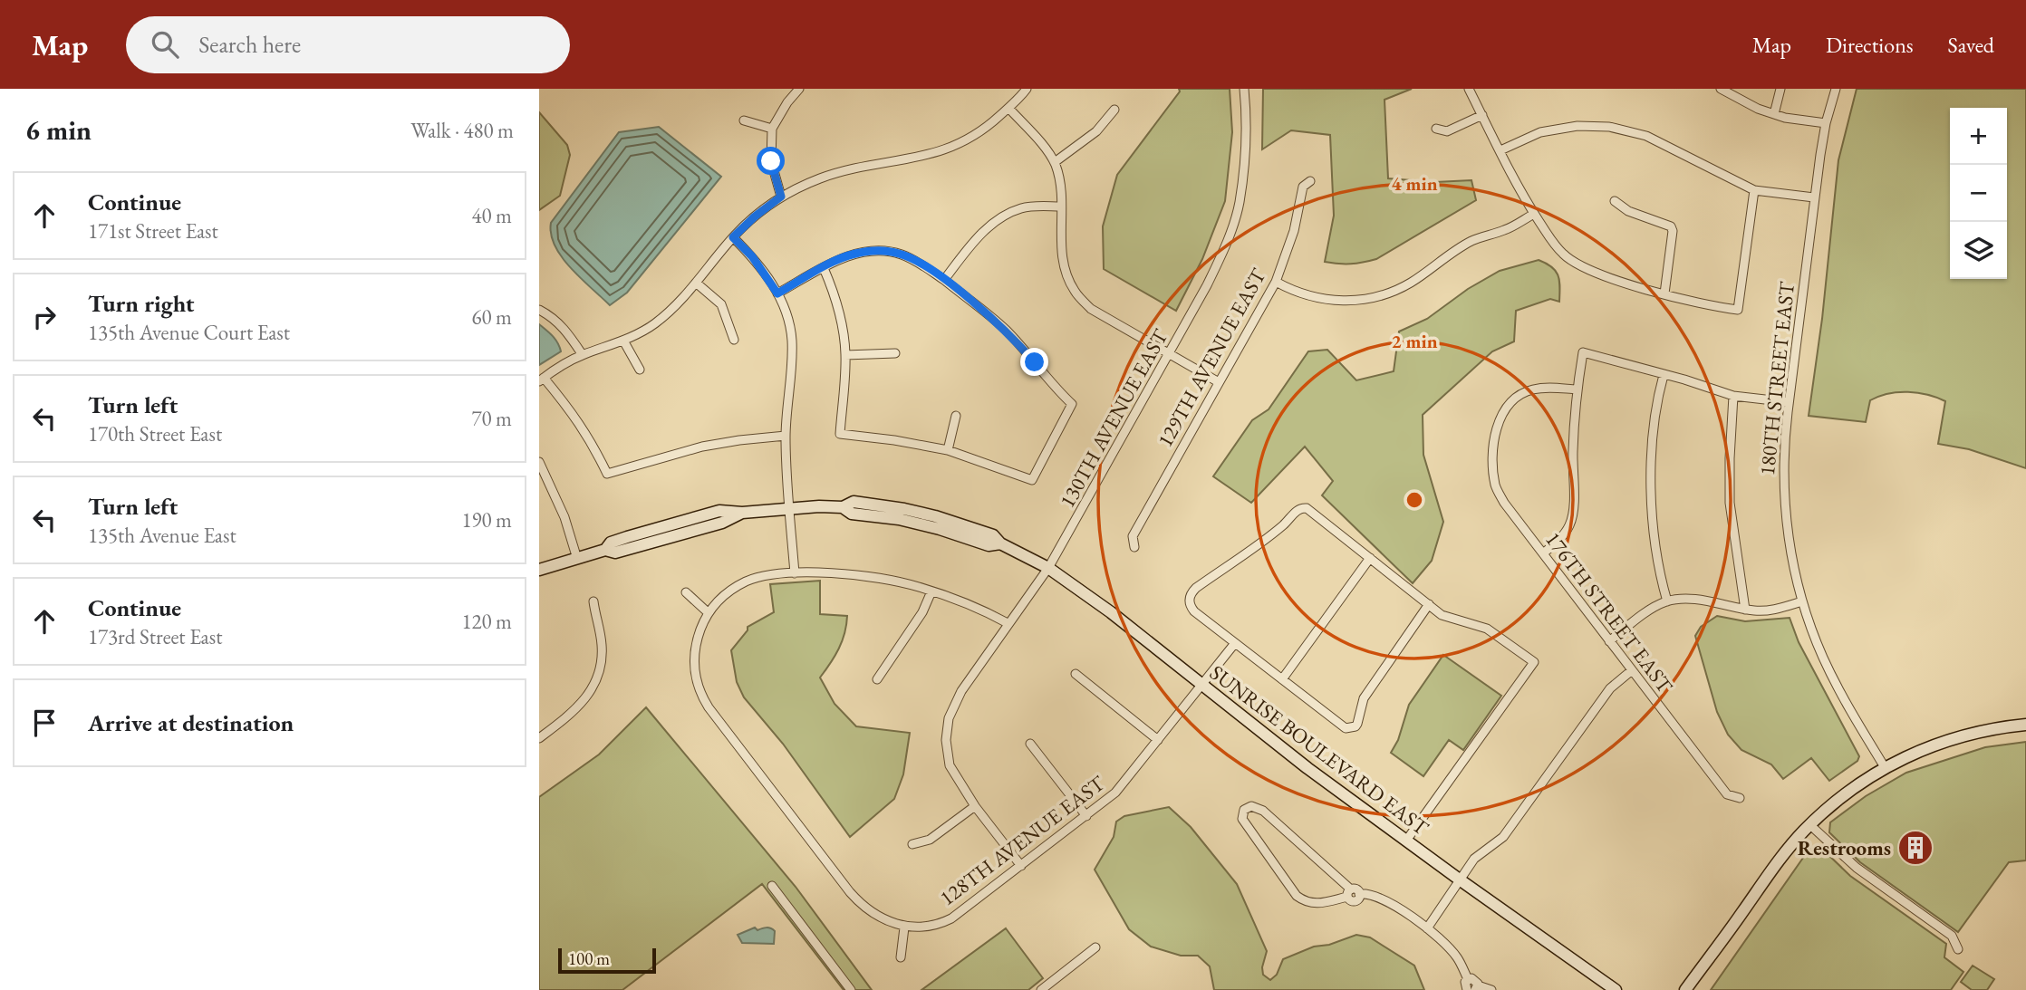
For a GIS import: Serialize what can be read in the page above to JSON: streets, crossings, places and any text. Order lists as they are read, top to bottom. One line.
{"streets":{"street":["129TH AVENUE EAST","180TH STREET EAST","130TH AVENUE EAST","176TH STREET EAST","SUNRISE BOULEVARD EAST","128TH AVENUE EAST"]},"crossings":[["130TH AVENUE EAST","SUNRISE BOULEVARD EAST"],["SUNRISE BOULEVARD EAST","128TH AVENUE EAST"]],"places":{"building":["Restrooms"]},"scale_bar":"100 m","page":{"header":"Map","search":"Search here","nav":["Map","Directions","Saved"],"heading":["6 min","Walk · 480 m"],"map_buttons":["+","−"],"list":[["Continue","171st Street East","40 m"],["Turn right","135th Avenue Court East","60 m"],["Turn left","170th Street East","70 m"],["Turn left","135th Avenue East","190 m"],["Continue","173rd Street East","120 m"],"Arrive at destination"],"scale":"100 m"},"rings":["4 min","2 min"]}
